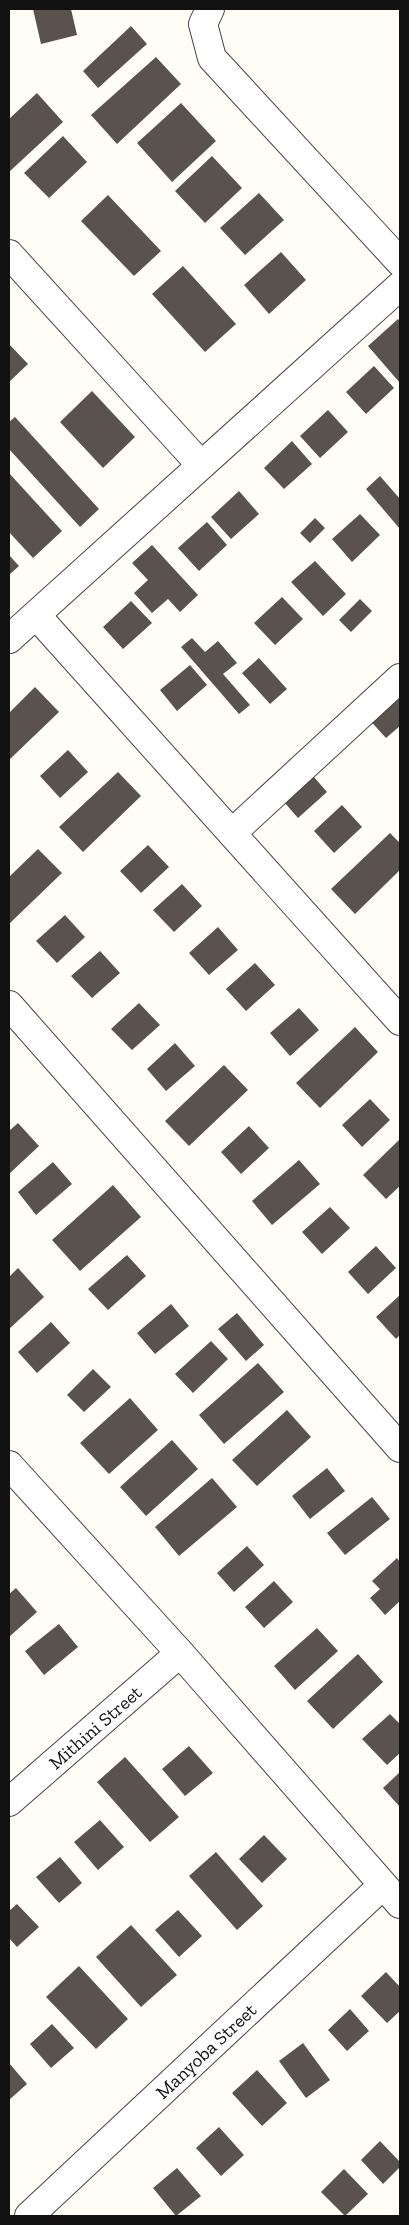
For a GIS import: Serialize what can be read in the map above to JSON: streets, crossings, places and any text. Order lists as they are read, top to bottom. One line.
{"streets":{"street":["Mithini Street","Manyoba Street"]}}
